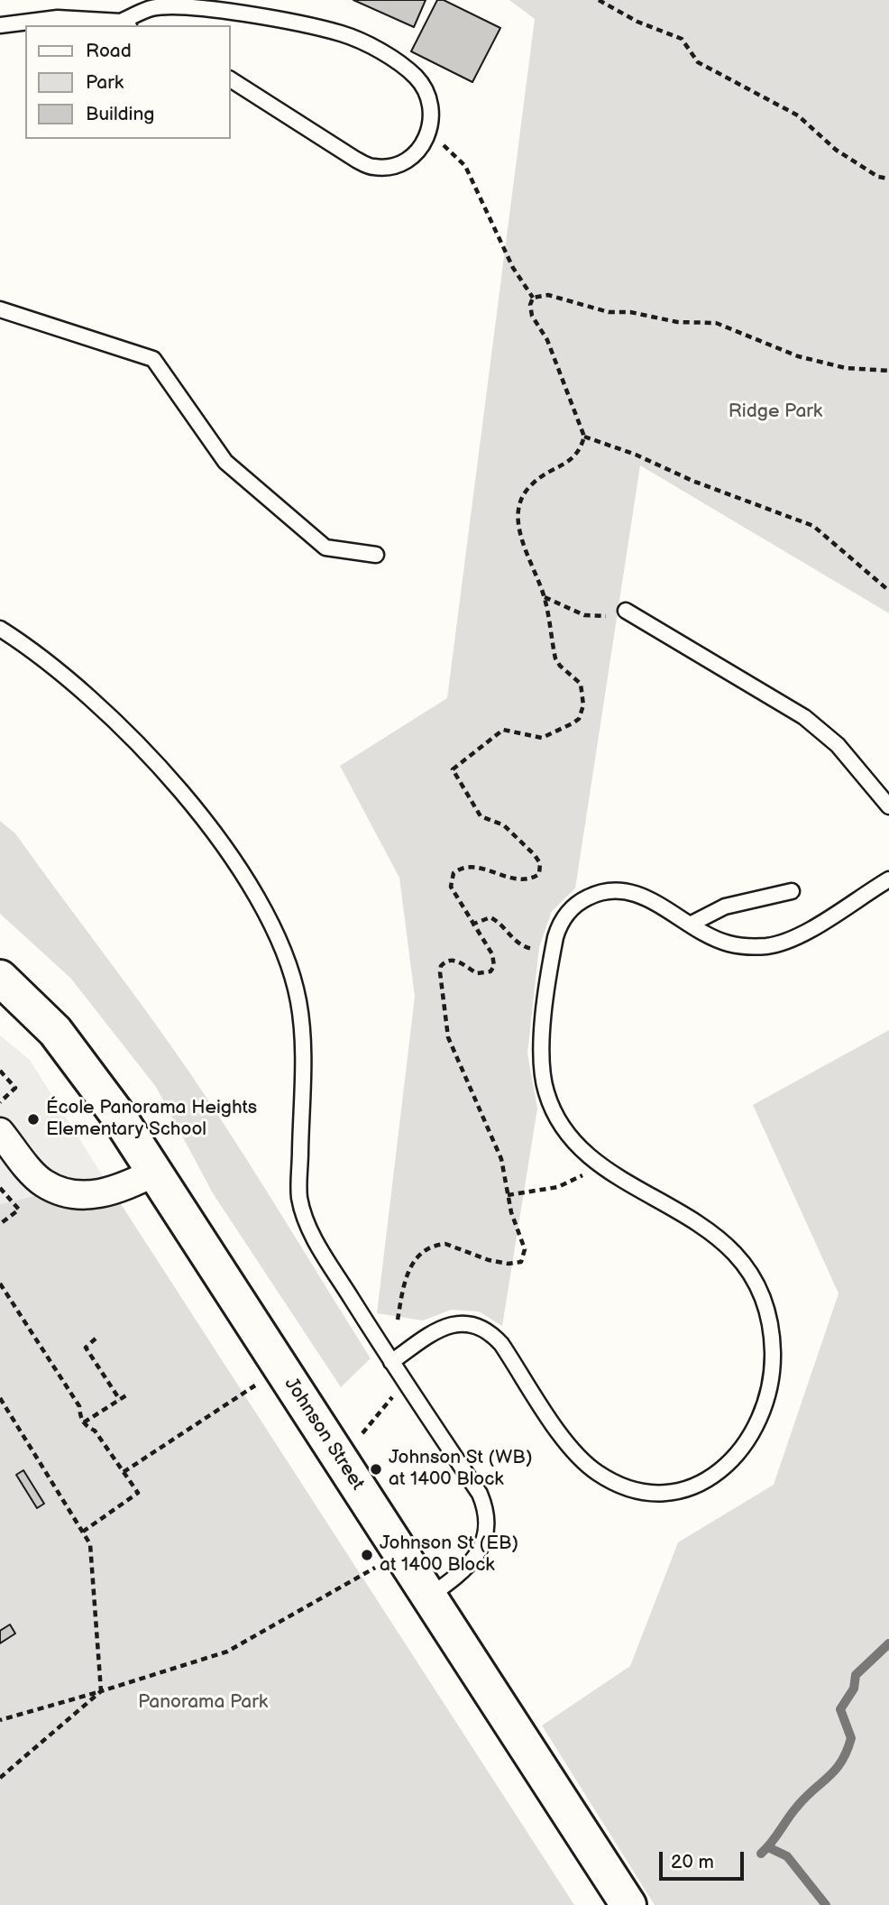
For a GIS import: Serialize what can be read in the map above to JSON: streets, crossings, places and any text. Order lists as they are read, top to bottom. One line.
{"streets":{"street":["Johnson Street"]},"parks":["Ridge Park","Panorama Park"],"places":["École Panorama Heights Elementary School","Johnson St (WB) at 1400 Block","Johnson St (EB) at 1400 Block"],"legend":["Road","Park","Building"],"scale_bar":"20 m"}
